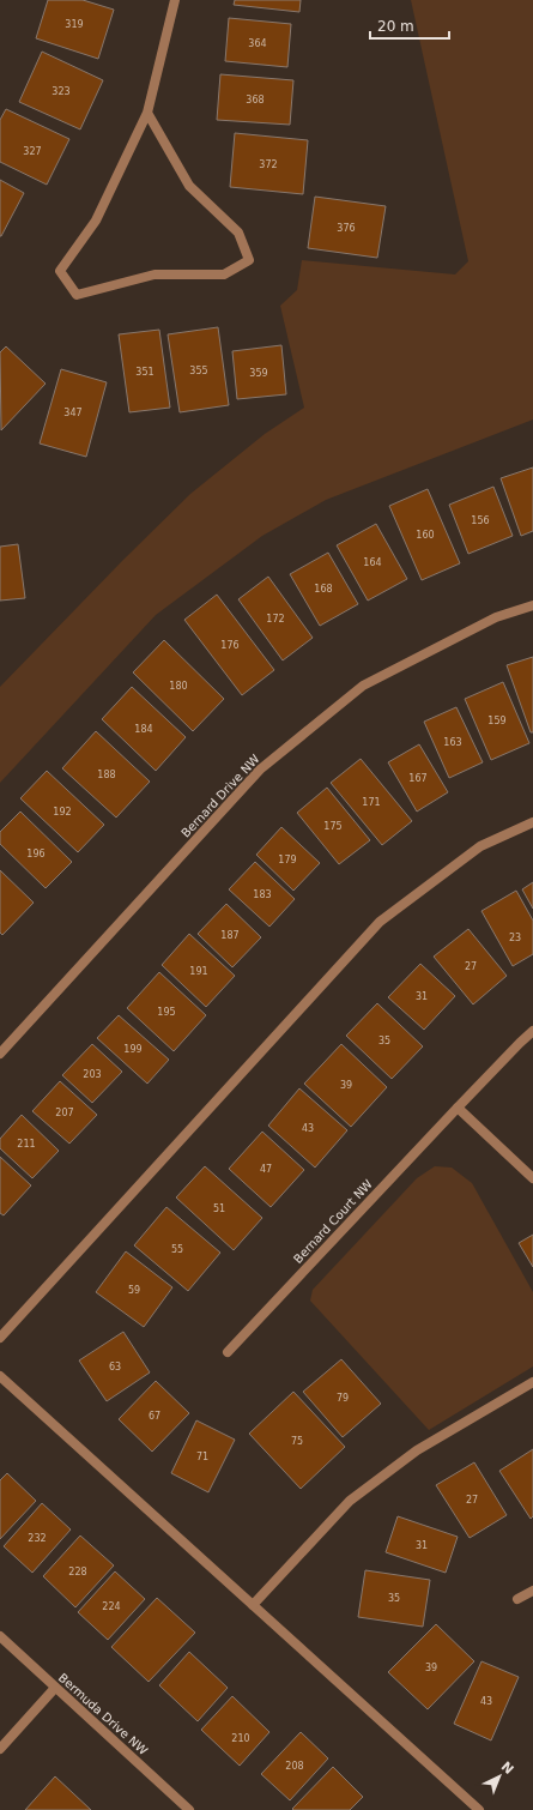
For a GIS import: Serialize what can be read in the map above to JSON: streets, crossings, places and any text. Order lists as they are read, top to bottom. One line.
{"streets":{"street":["Bernard Drive NW","Bernard Court NW","Bermuda Drive NW"]},"house_numbers":["319","364","323","368","327","372","376","355","351","359","347","156","160","164","168","172","176","180","159","184","163","188","167","171","192","175","196","179","183","187","23","27","191","31","195","35","199","203","39","207","43","211","47","51","55","59","63","79","67","75","71","27","232","31","228","35","224","39","43","210","208"],"scale_bar":"20 m","north":"top right"}
